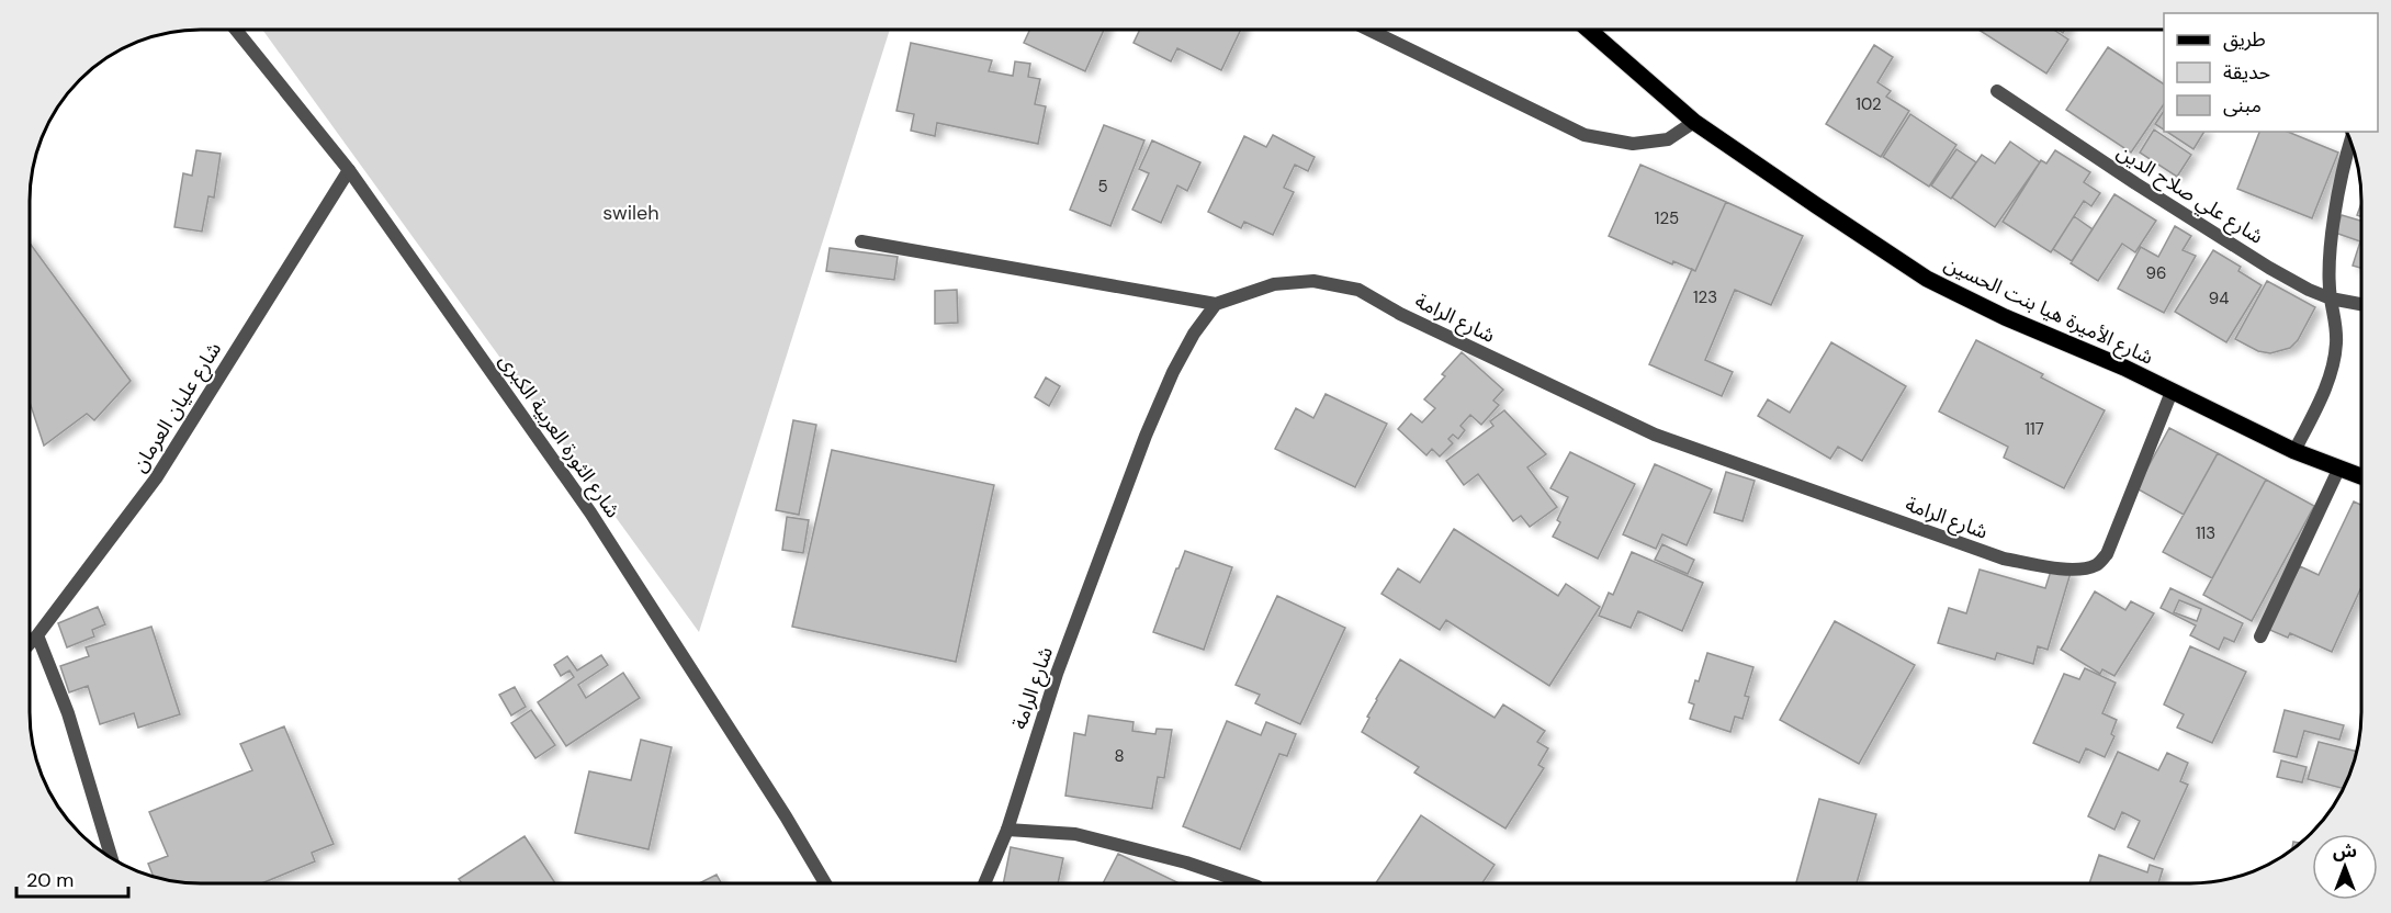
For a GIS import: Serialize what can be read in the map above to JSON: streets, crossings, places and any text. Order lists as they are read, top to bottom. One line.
{"streets":{"main road":["شارع الأميرة هيا بنت الحسين"],"street":["شارع علي صلاح الدين","شارع الرامة","شارع عليان العرمان","شارع الثورة العربية الكبرى"]},"crossings":[["شارع الأميرة هيا بنت الحسين","شارع الرامة"],["شارع عليان العرمان","شارع الثورة العربية الكبرى"]],"parks":["swileh"],"house_numbers":["102","5","125","96","123","94","117","113","8"],"legend":["طريق","حديقة","مبنى"],"scale_bar":"20 m","north":"top"}
